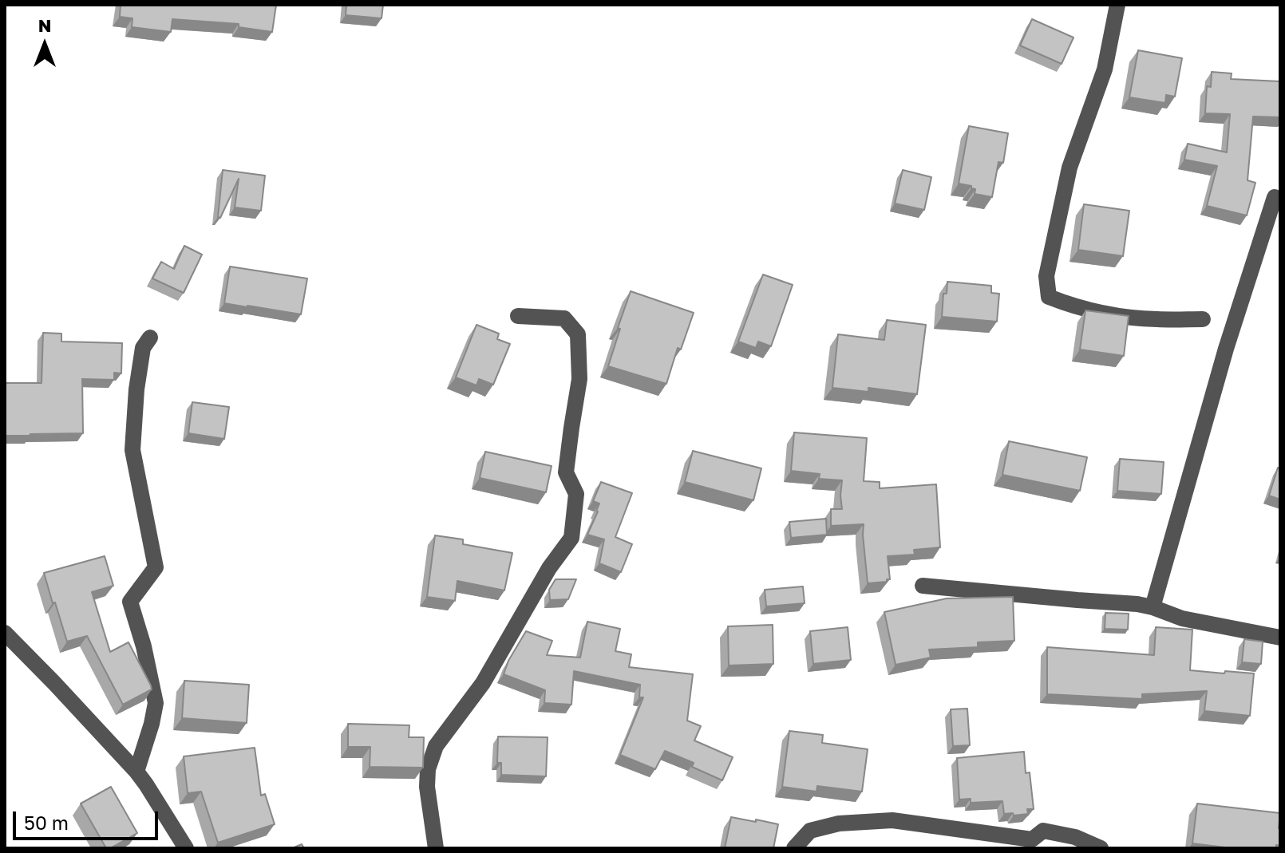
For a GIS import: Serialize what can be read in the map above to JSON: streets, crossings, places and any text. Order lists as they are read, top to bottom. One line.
{"scale_bar":"50 m","north":"top"}
